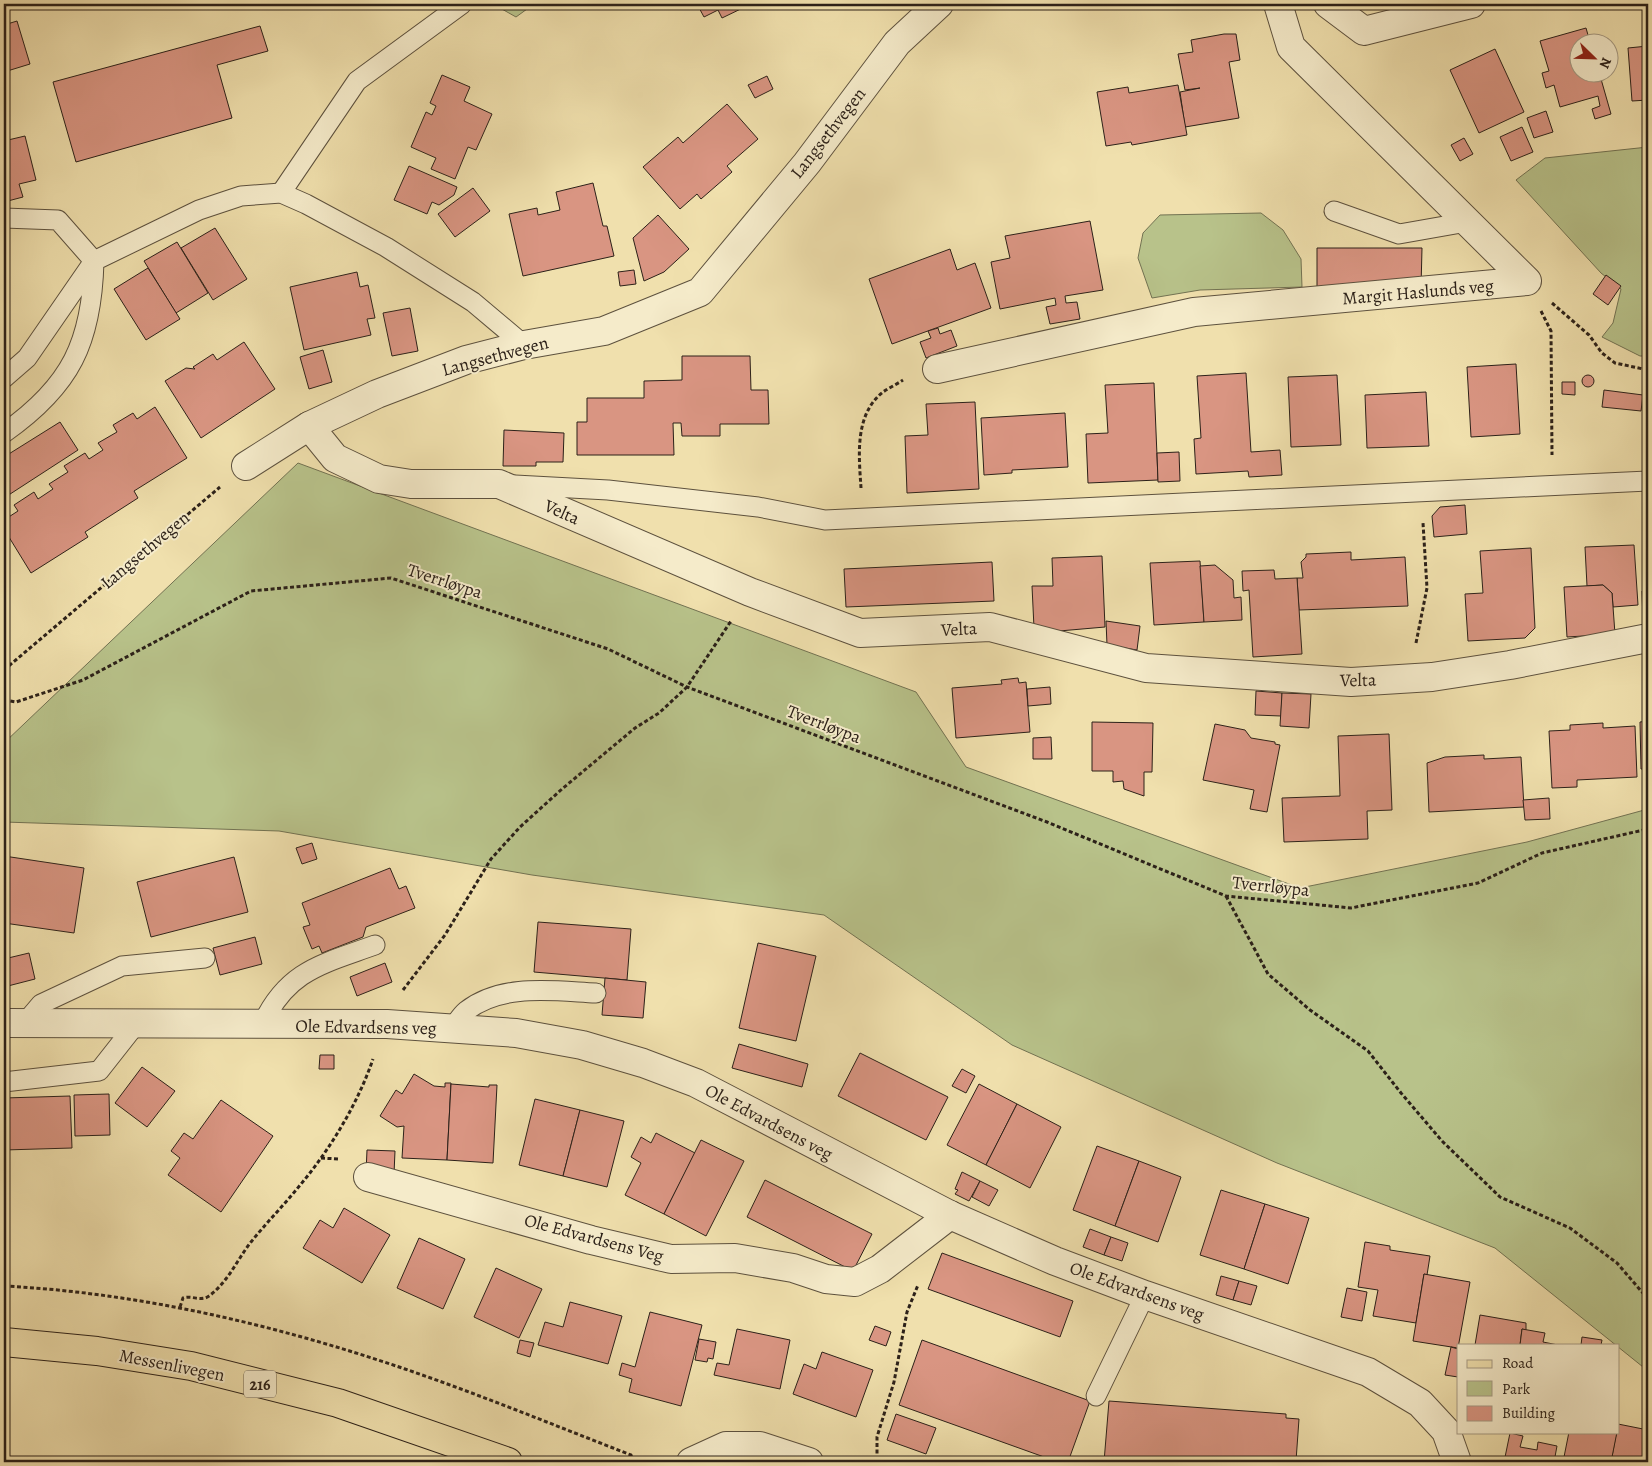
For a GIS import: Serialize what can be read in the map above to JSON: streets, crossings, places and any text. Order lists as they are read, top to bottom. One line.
{"streets":{"main road":["Messenlivegen","216"],"street":["Langsethvegen","Margit Haslunds veg","Velta","Ole Edvardsens veg","Ole Edvardsens Veg"],"path":["Tverrløypa"]},"crossings":[["Langsethvegen","Velta"],["Ole Edvardsens veg","Ole Edvardsens Veg"]],"legend":["Road","Park","Building"],"north":"bottom right"}
